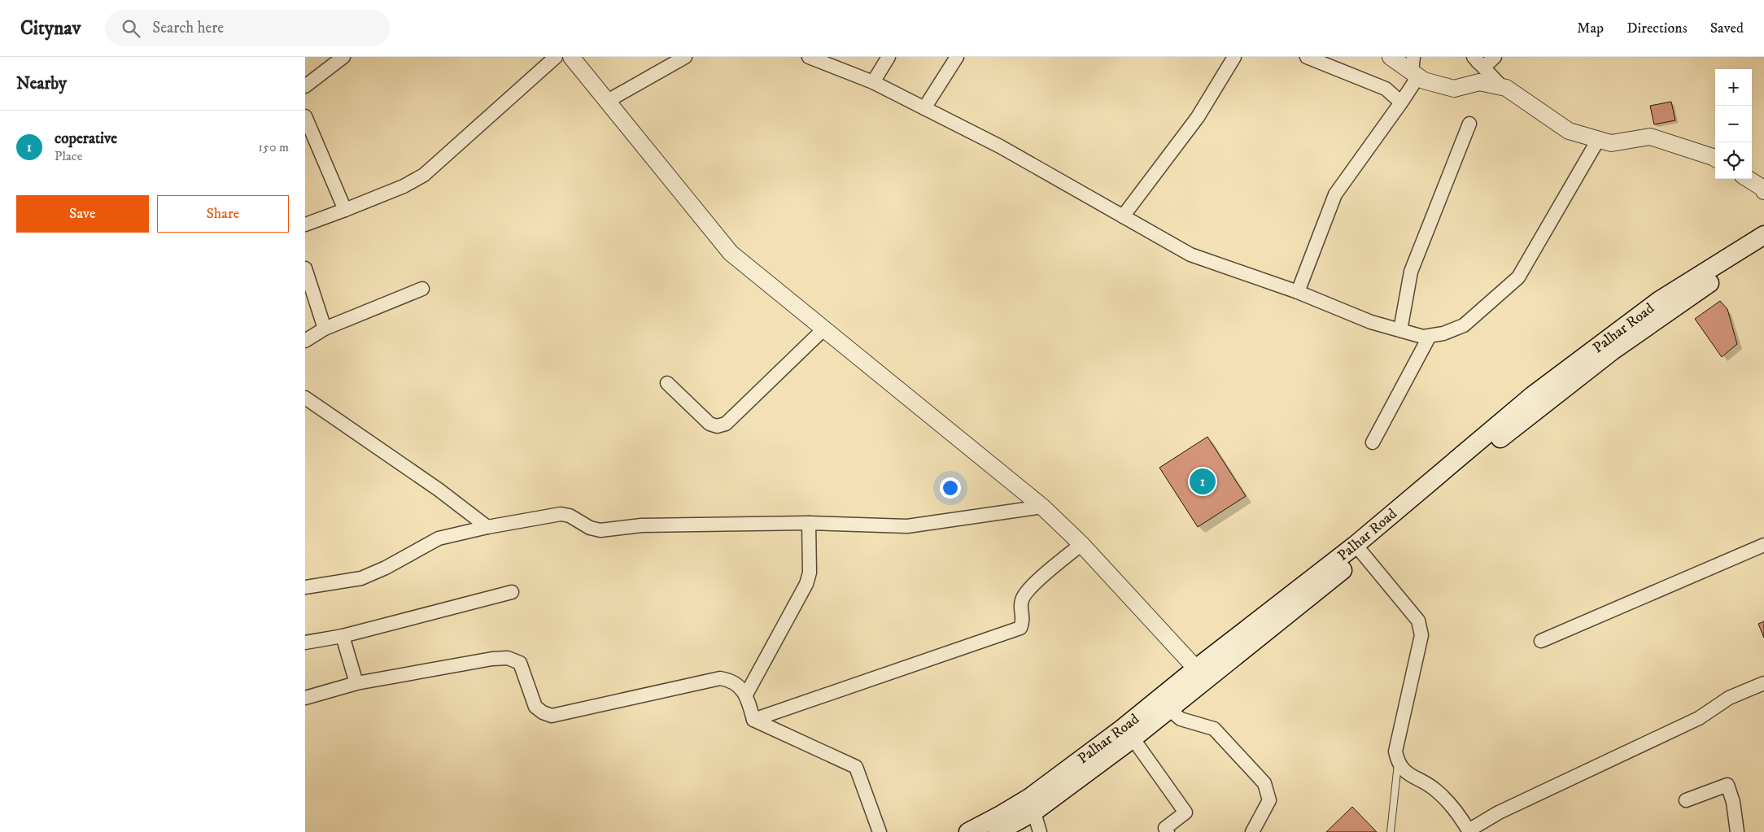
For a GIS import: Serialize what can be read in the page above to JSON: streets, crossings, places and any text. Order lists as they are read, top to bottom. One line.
{"streets":{"main road":["Palhar Road"]},"page":{"header":"Citynav","search":"Search here","nav":["Map","Directions","Saved"],"heading":"Nearby","map_buttons":["+","−"],"list":[{"mark":"1","name":"coperative","note":"Place","value":"150 m"}],"buttons":["Save","Share"],"pins":"1"}}
